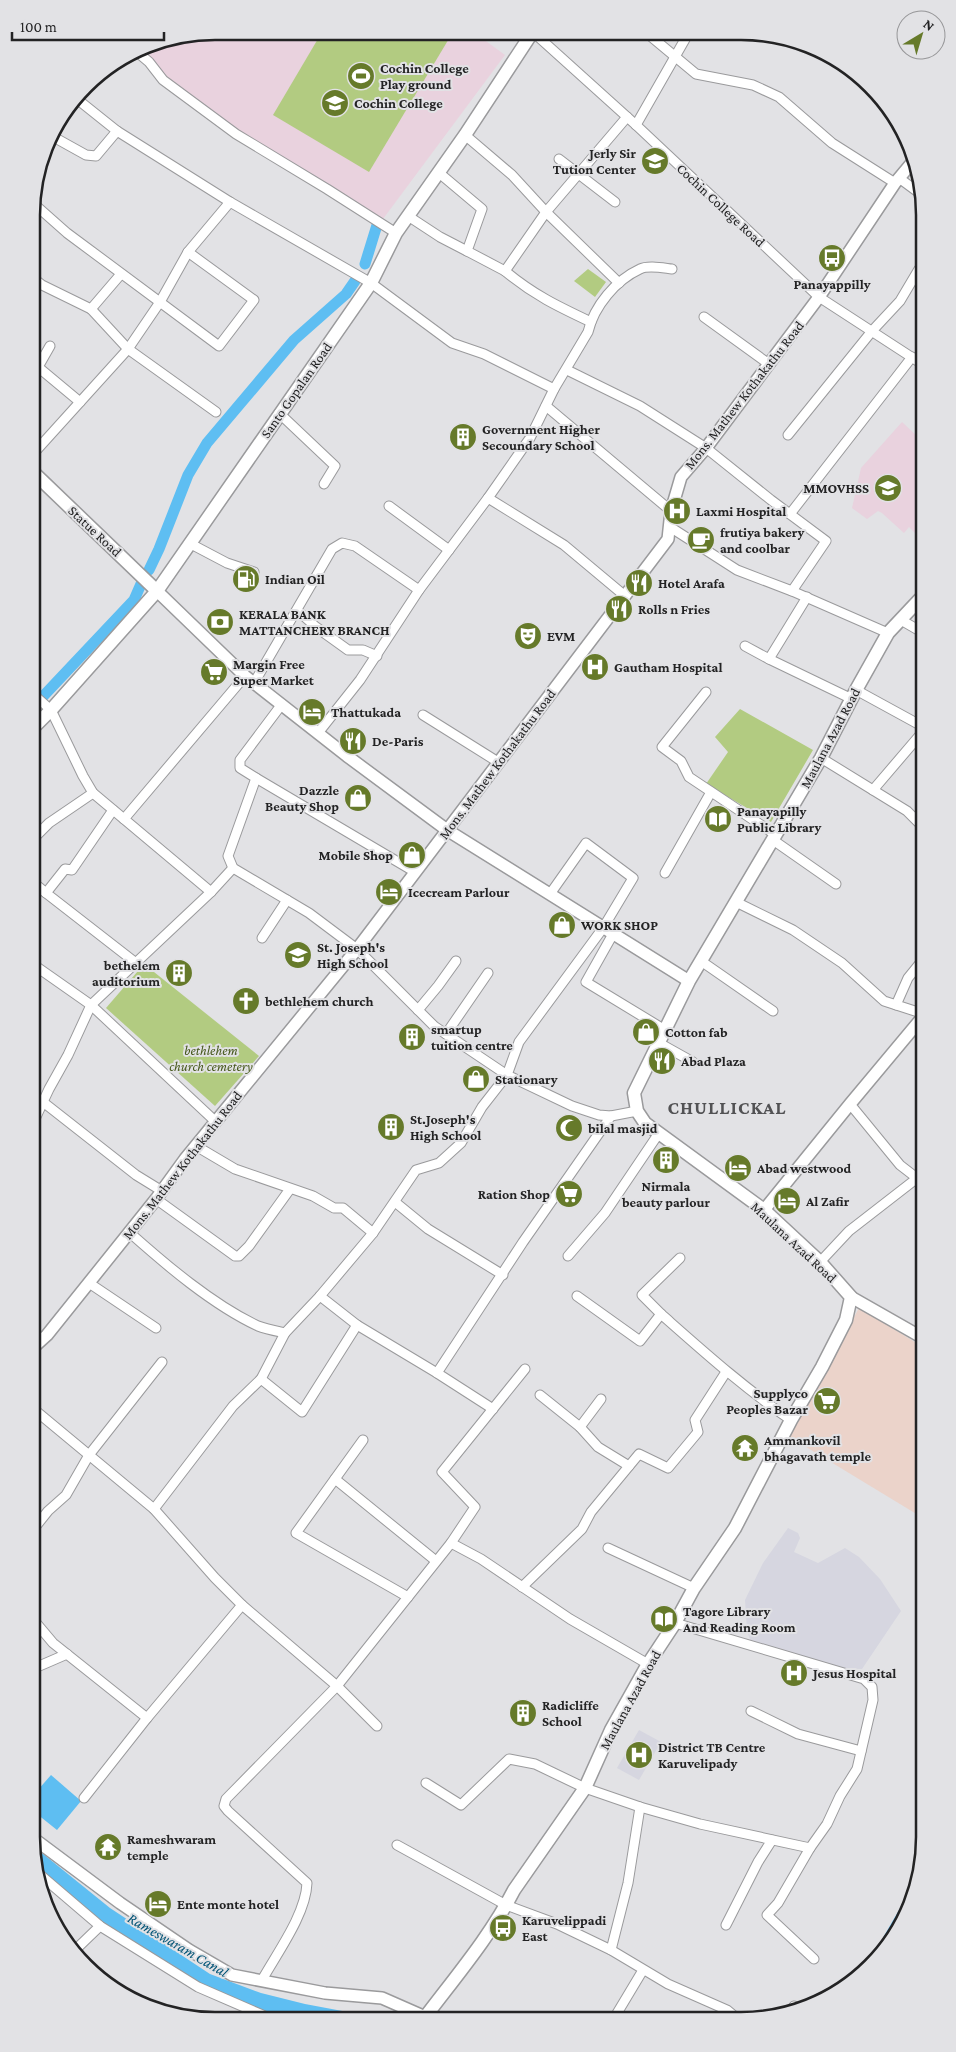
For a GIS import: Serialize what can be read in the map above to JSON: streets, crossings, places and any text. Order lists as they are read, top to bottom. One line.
{"streets":{"main road":["Santo Gopalan Road","Statue Road","Maulana Azad Road"],"street":["Cochin College Road","Mons. Mathew Kothakathu Road"]},"crossings":[["Cochin College Road","Mons. Mathew Kothakathu Road"],["Santo Gopalan Road","Statue Road"]],"districts":["CHULLICKAL"],"water":["Rameswaram Canal"],"parks":["bethlehem church cemetery"],"places":{"sports":["Cochin College Play ground"],"school or university":["Cochin College","Jerly Sir Tution Center","MMOVHSS","St. Joseph's High School"],"bus stop":["Panayappilly","Karuvelippadi East"],"building":["Government Higher Secoundary School","bethelem auditorium","smartup tuition centre","St.Joseph's High School","Nirmala beauty parlour","Radicliffe School"],"hospital":["Laxmi Hospital","Gautham Hospital","Jesus Hospital","District TB Centre Karuvelipady"],"cafe":["frutiya bakery and coolbar"],"fuel station":["Indian Oil"],"restaurant":["Hotel Arafa","Rolls n Fries","De-Paris","Abad Plaza"],"bank":["KERALA BANK MATTANCHERY BRANCH"],"theatre":["EVM"],"supermarket":["Margin Free Super Market","Ration Shop","Supplyco Peoples Bazar"],"hotel":["Thattukada","Icecream Parlour","Abad westwood","Al Zafir","Ente monte hotel"],"shop":["Dazzle Beauty Shop","Mobile Shop","WORK SHOP","Cotton fab","Stationary"],"library":["Panayapilly Public Library","Tagore Library And Reading Room"],"church":["bethlehem church"],"mosque":["bilal masjid"],"temple":["Ammankovil bhagavath temple","Rameshwaram temple"]},"scale_bar":"100 m","north":"top right"}
